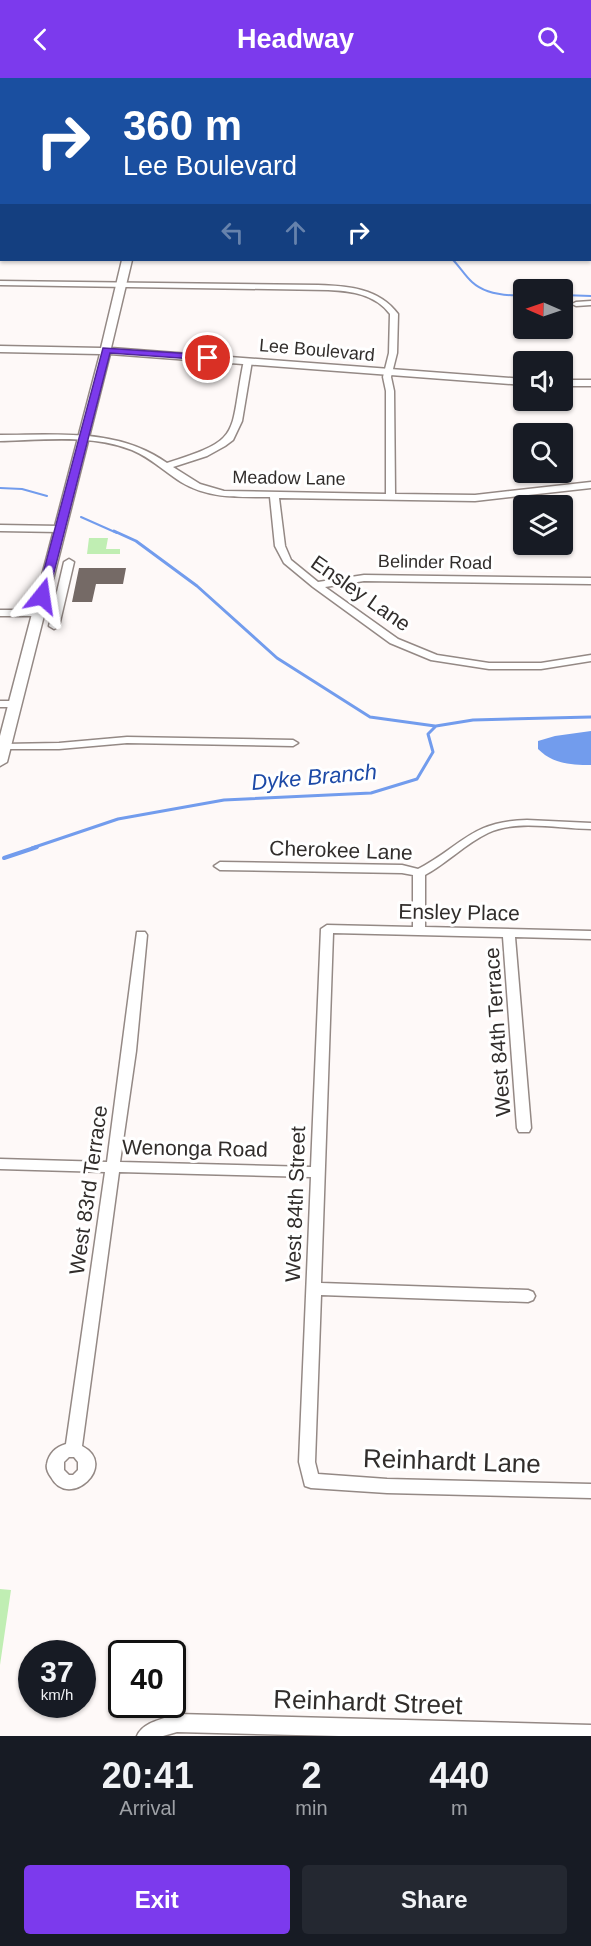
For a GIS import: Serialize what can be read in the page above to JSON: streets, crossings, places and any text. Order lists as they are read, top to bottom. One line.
{"streets":{"street":["Lee Boulevard","Meadow Lane","Belinder Road","Ensley Lane","Cherokee Lane","Ensley Place","West 84th Terrace","Wenonga Road","West 83rd Terrace","West 84th Street","Reinhardt Lane","Reinhardt Street"]},"crossings":[["Meadow Lane","Ensley Lane"],["Belinder Road","Ensley Lane"],["Ensley Place","West 84th Terrace"],["Ensley Place","West 84th Street"],["Wenonga Road","West 83rd Terrace"],["Wenonga Road","West 84th Street"],["West 84th Street","Reinhardt Lane"]],"water":["Dyke Branch"],"north":"left","page":{"header":"Headway","turn":["360 m","Lee Boulevard"],"speed":"37 km/h","limit":"40","eta":["20:41","Arrival","2","min","440","m"],"buttons":["Exit","Share"]}}
